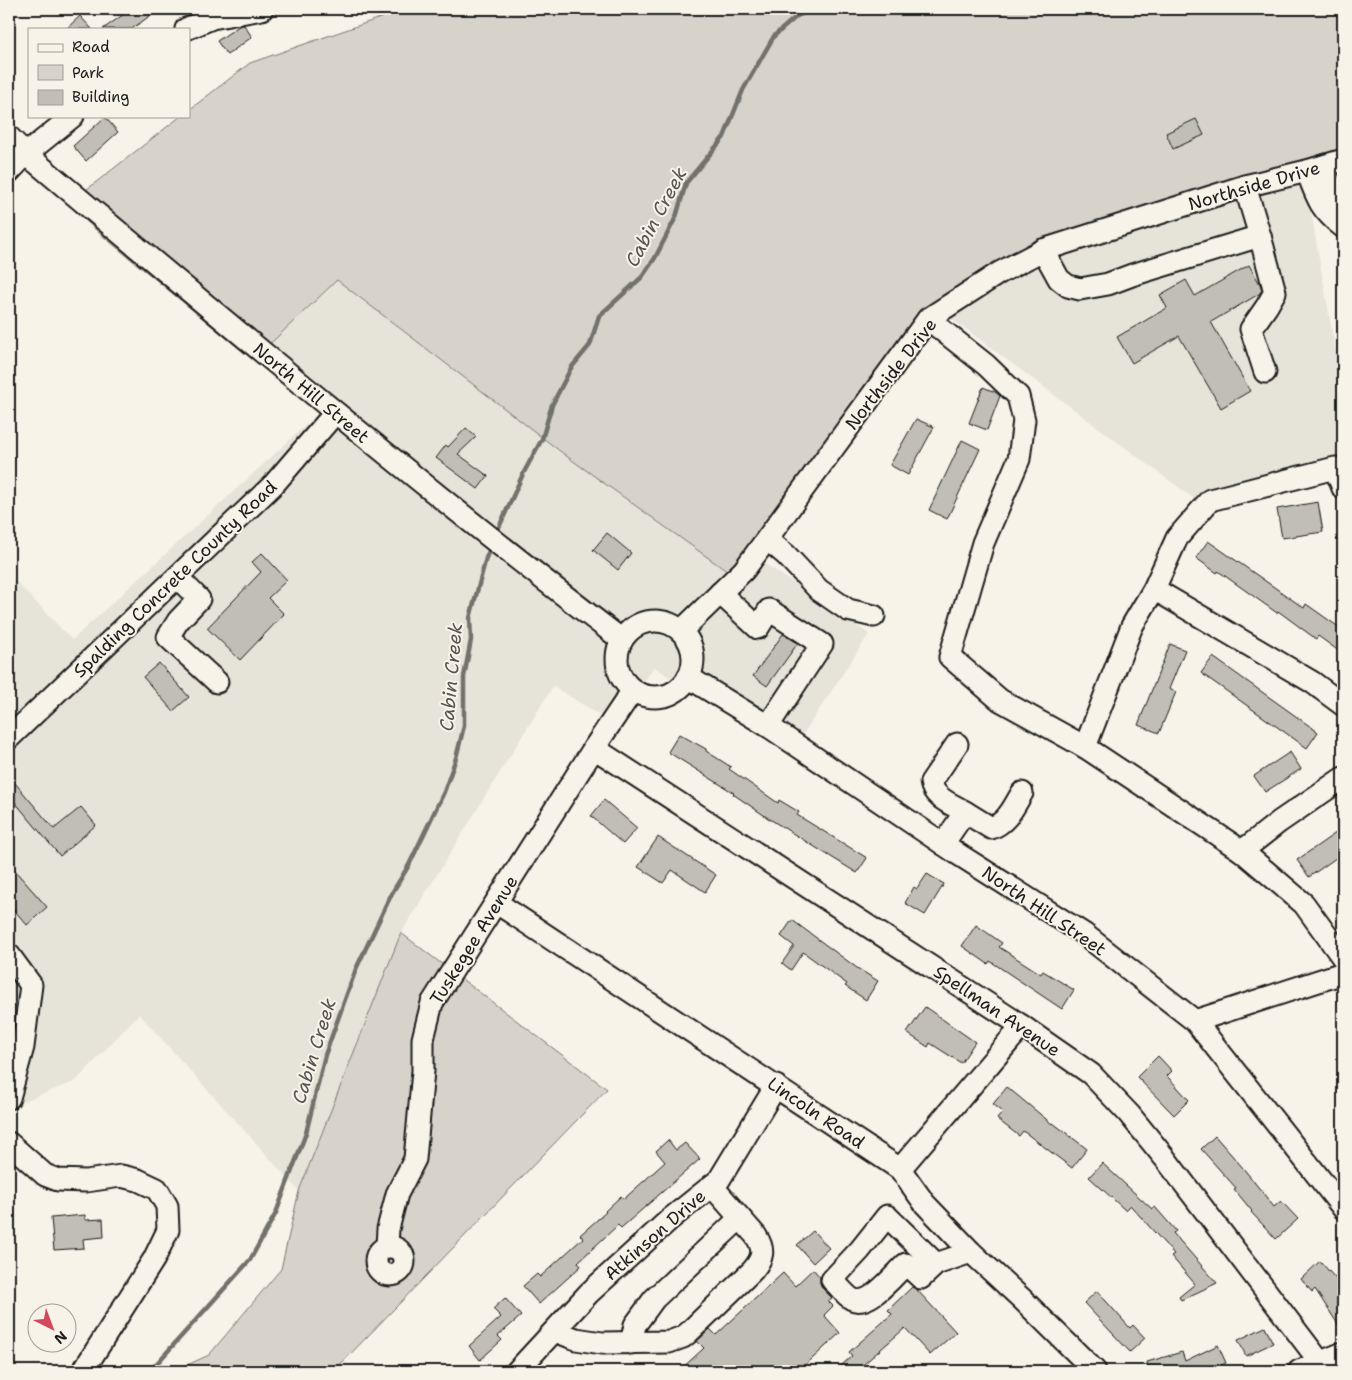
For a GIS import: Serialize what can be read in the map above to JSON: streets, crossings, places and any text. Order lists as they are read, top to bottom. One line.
{"streets":{"street":["Northside Drive","North Hill Street","Spalding Concrete County Road","Tuskegee Avenue","Spellman Avenue","Lincoln Road","Atkinson Drive"]},"crossings":[["Northside Drive","North Hill Street"],["Northside Drive","Tuskegee Avenue"],["North Hill Street","Spalding Concrete County Road"],["North Hill Street","Tuskegee Avenue"],["Tuskegee Avenue","Spellman Avenue"],["Tuskegee Avenue","Lincoln Road"],["Lincoln Road","Atkinson Drive"]],"water":["Cabin Creek"],"legend":["Road","Park","Building"],"north":"bottom right"}
